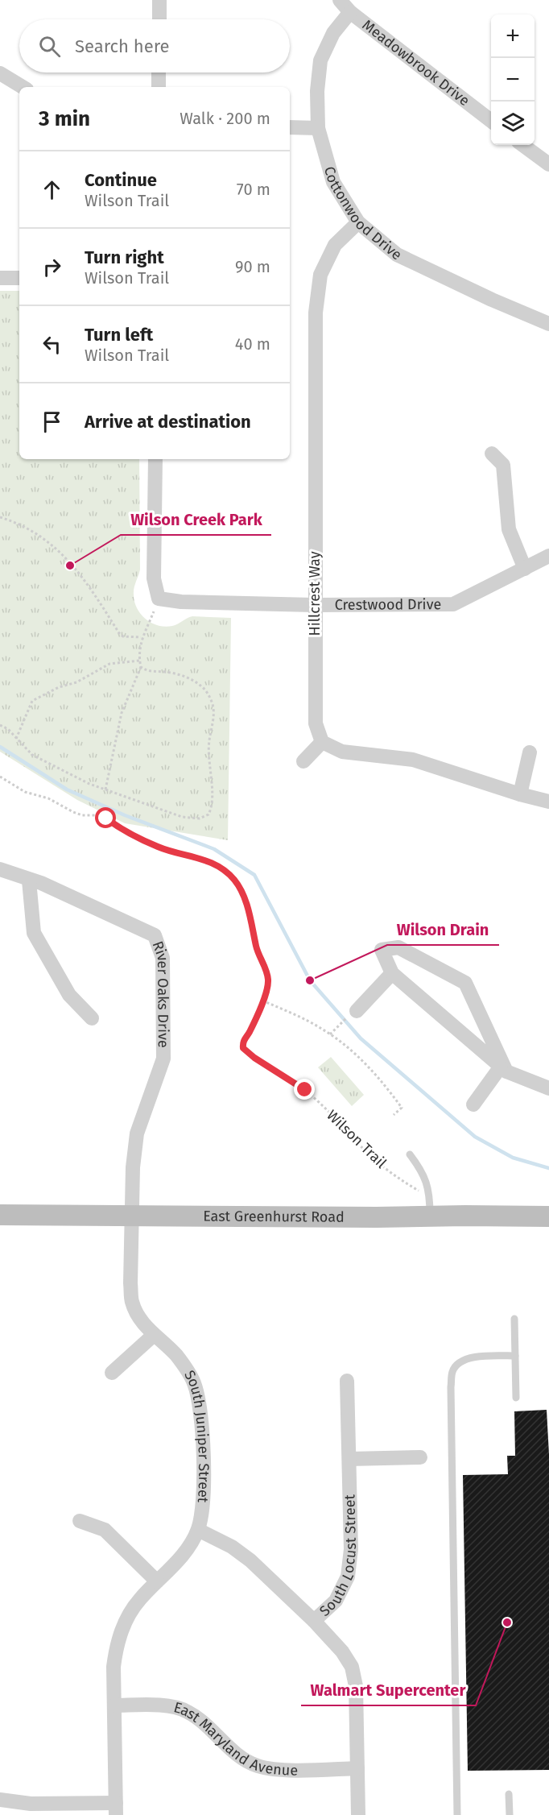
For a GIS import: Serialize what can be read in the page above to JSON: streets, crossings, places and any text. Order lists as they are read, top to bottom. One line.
{"streets":{"main road":["East Greenhurst Road"],"street":["Meadowbrook Drive","Cottonwood Drive","Hillcrest Way","Crestwood Drive","River Oaks Drive","South Juniper Street","South Locust Street","East Maryland Avenue"],"path":["Wilson Trail"]},"crossings":[["Meadowbrook Drive","Cottonwood Drive"],["Cottonwood Drive","Hillcrest Way"],["Hillcrest Way","Crestwood Drive"],["River Oaks Drive","East Greenhurst Road"],["River Oaks Drive","South Juniper Street"],["Wilson Trail","East Greenhurst Road"],["East Greenhurst Road","South Juniper Street"],["South Juniper Street","East Maryland Avenue"],["South Locust Street","East Maryland Avenue"]],"places":["Wilson Creek Park","Wilson Drain","Walmart Supercenter"],"page":{"map_buttons":["+","−"],"search":"Search here","heading":["3 min","Walk · 200 m"],"list":[["Continue","Wilson Trail","70 m"],["Turn right","Wilson Trail","90 m"],["Turn left","Wilson Trail","40 m"],"Arrive at destination"]}}
